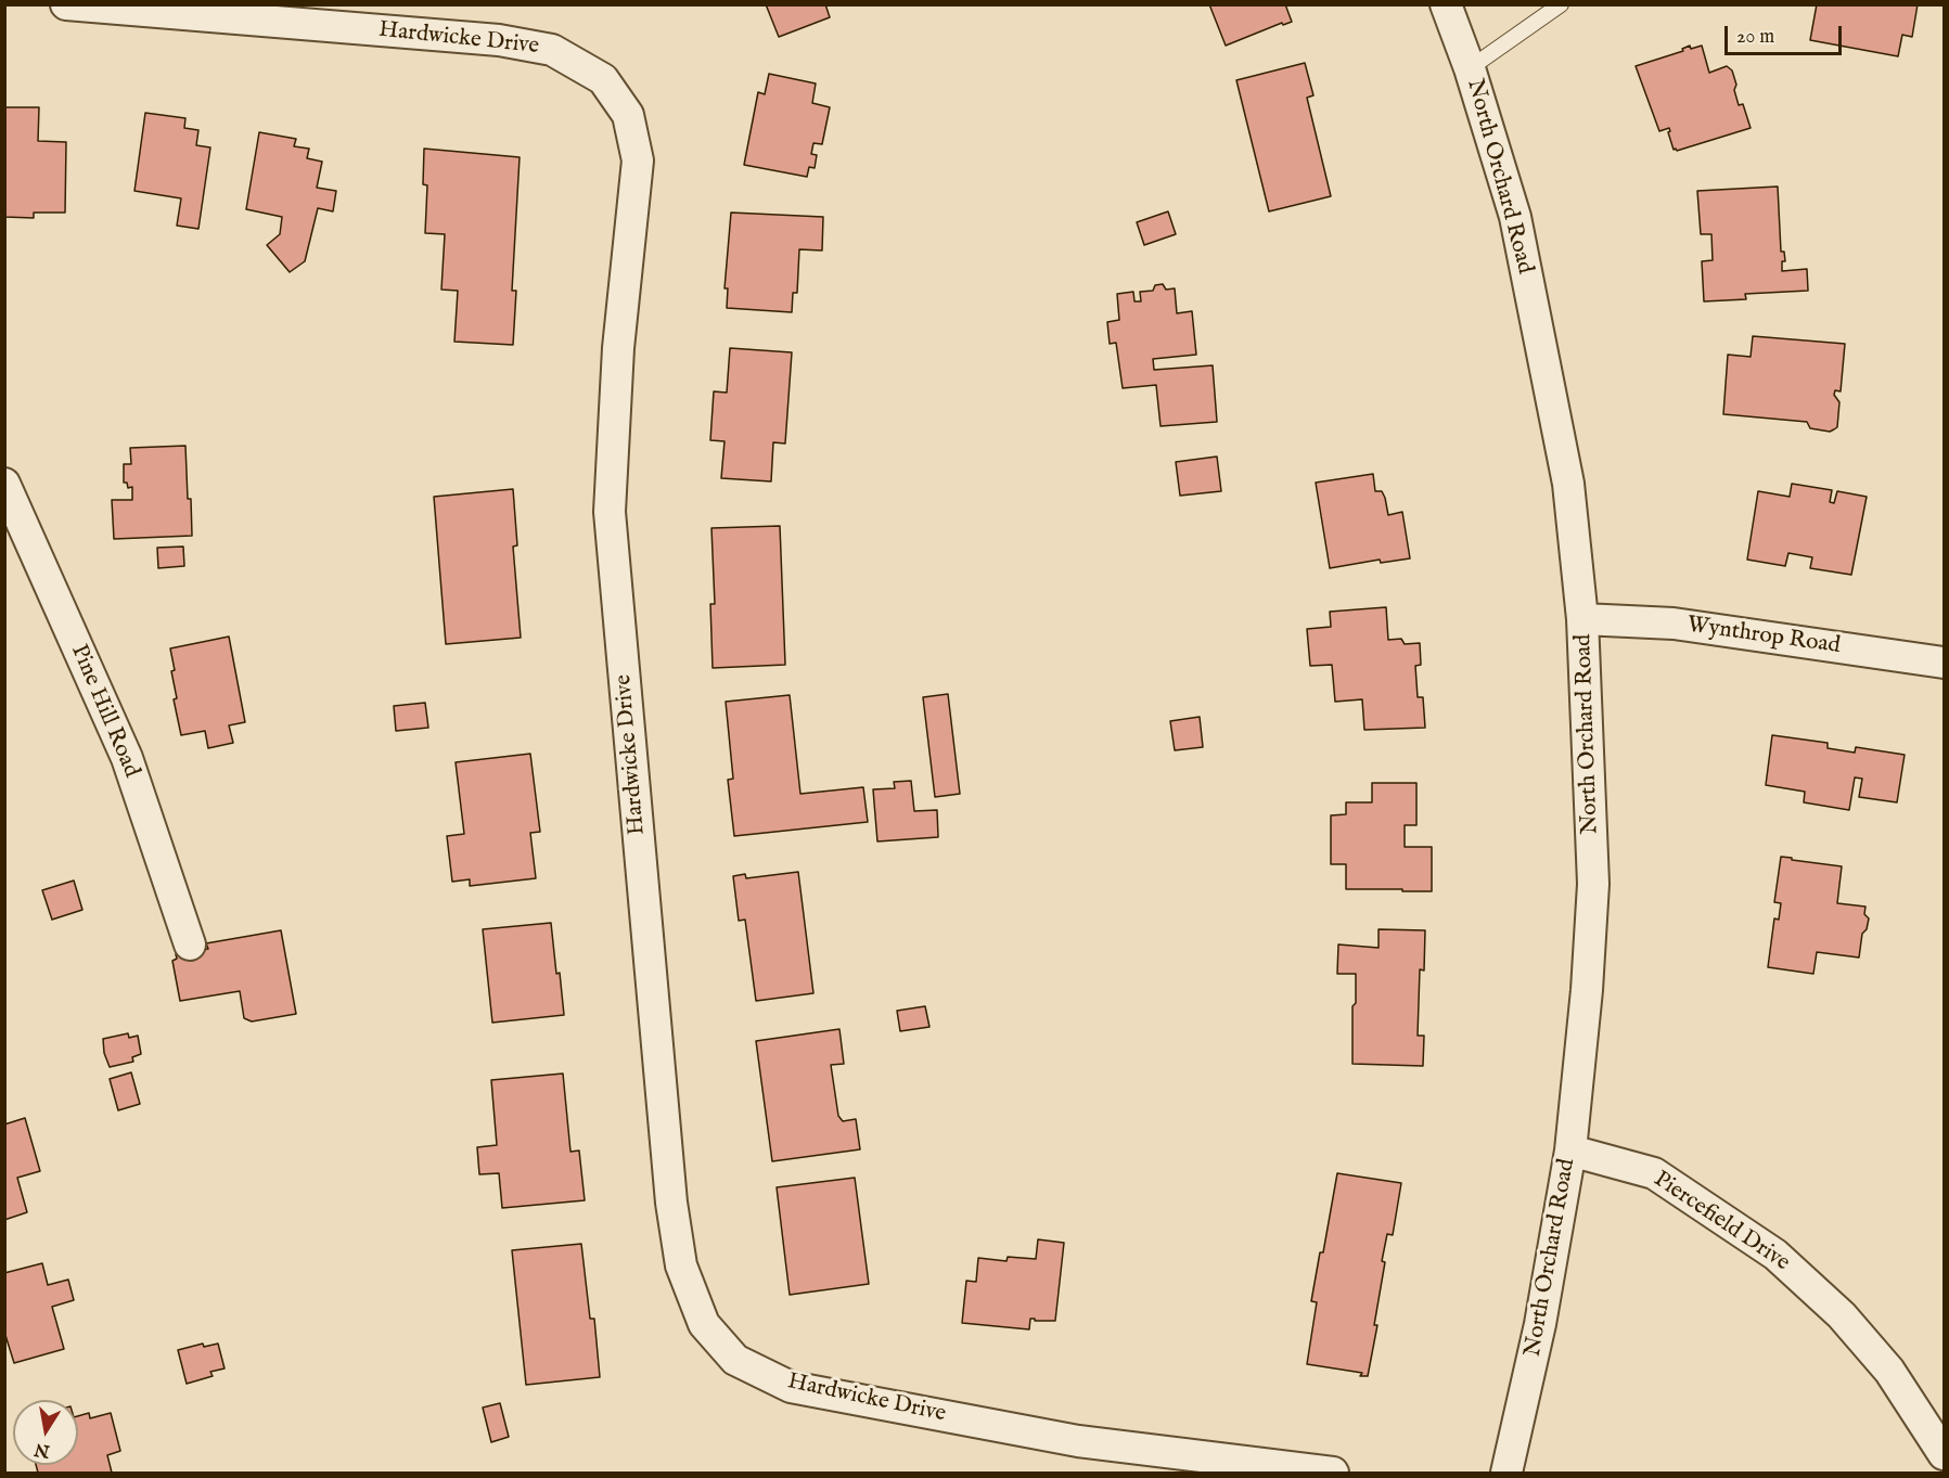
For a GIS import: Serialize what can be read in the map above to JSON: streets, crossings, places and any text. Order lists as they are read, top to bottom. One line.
{"streets":{"street":["Hardwicke Drive","North Orchard Road","Wynthrop Road","Pine Hill Road","Piercefield Drive"]},"crossings":[["North Orchard Road","Wynthrop Road"],["North Orchard Road","Piercefield Drive"]],"scale_bar":"20 m","north":"bottom"}
